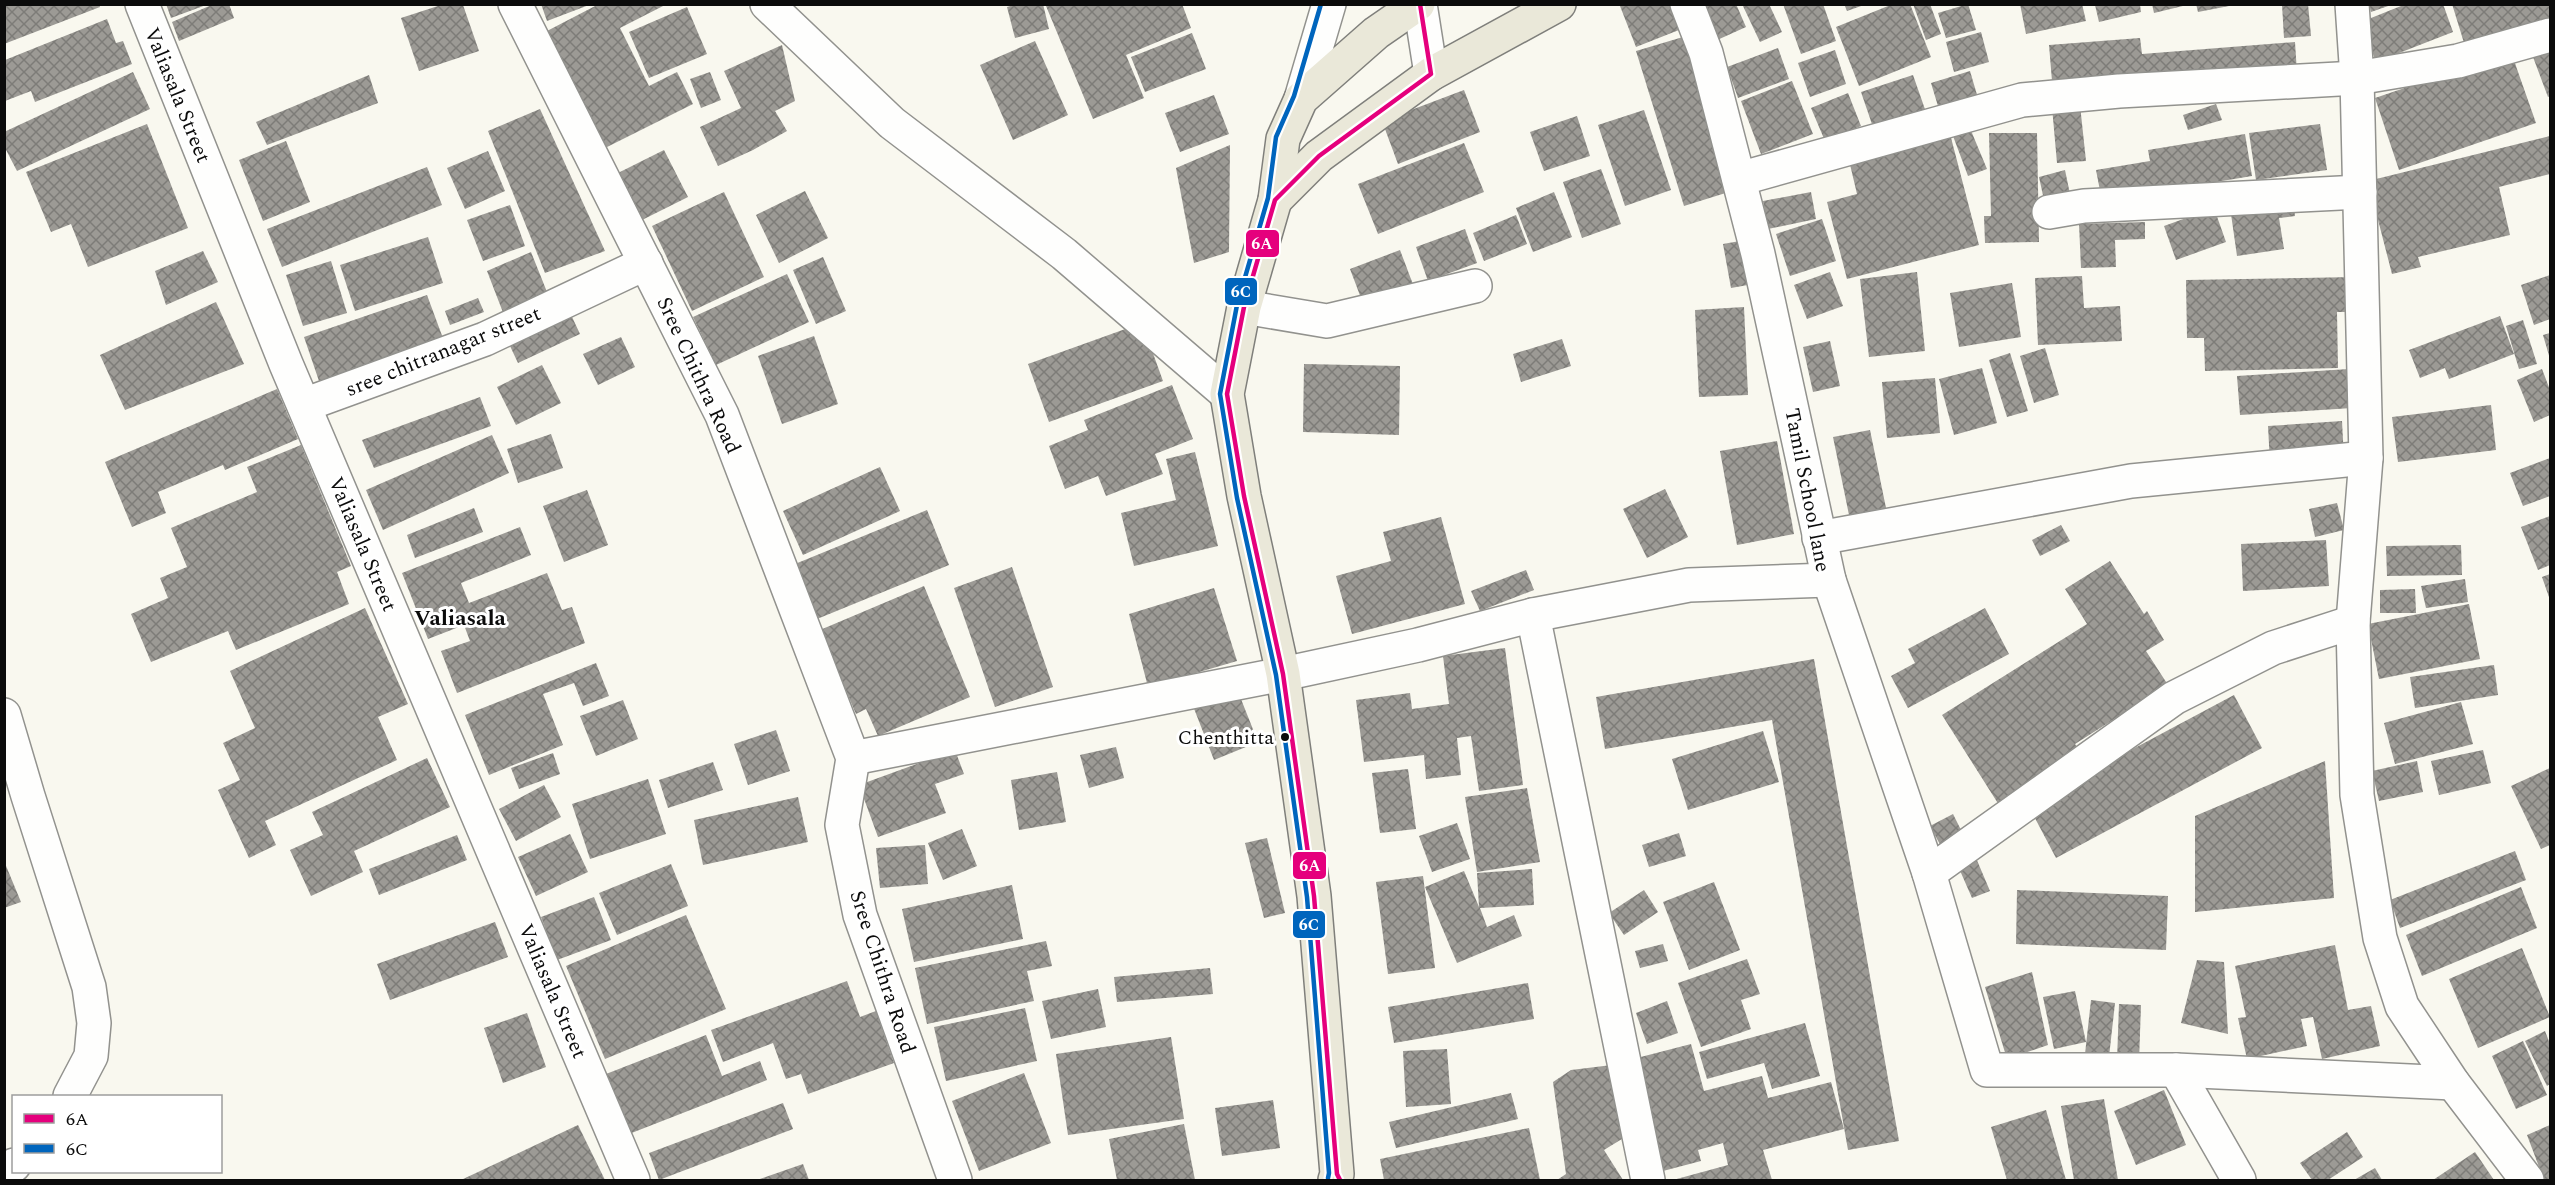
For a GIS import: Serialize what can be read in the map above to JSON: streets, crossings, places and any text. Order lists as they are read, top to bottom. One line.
{"streets":{"street":["Valiasala Street","sree chitranagar street","Sree Chithra Road","Tamil School lane"]},"crossings":[["Valiasala Street","sree chitranagar street"],["sree chitranagar street","Sree Chithra Road"]],"districts":["Valiasala"],"places":["Chenthitta"],"lines":["transit line 6A","transit line 6C"],"legend":["6A","6C"]}
